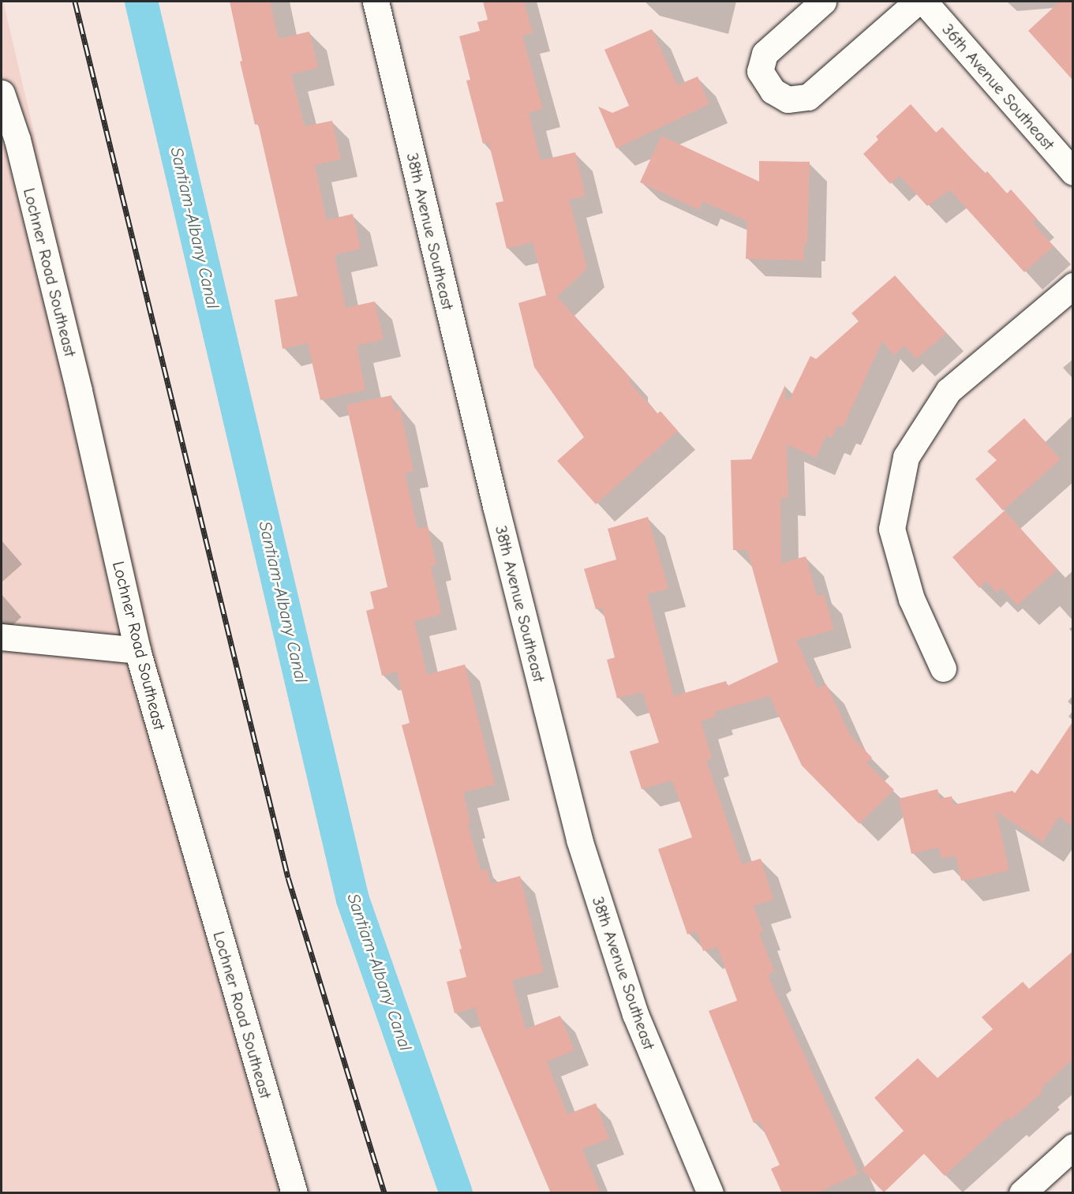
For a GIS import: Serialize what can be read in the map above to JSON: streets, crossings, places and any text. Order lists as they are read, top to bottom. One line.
{"streets":{"street":["36th Avenue Southeast","38th Avenue Southeast","Lochner Road Southeast"]},"water":["Santiam-Albany Canal"]}
